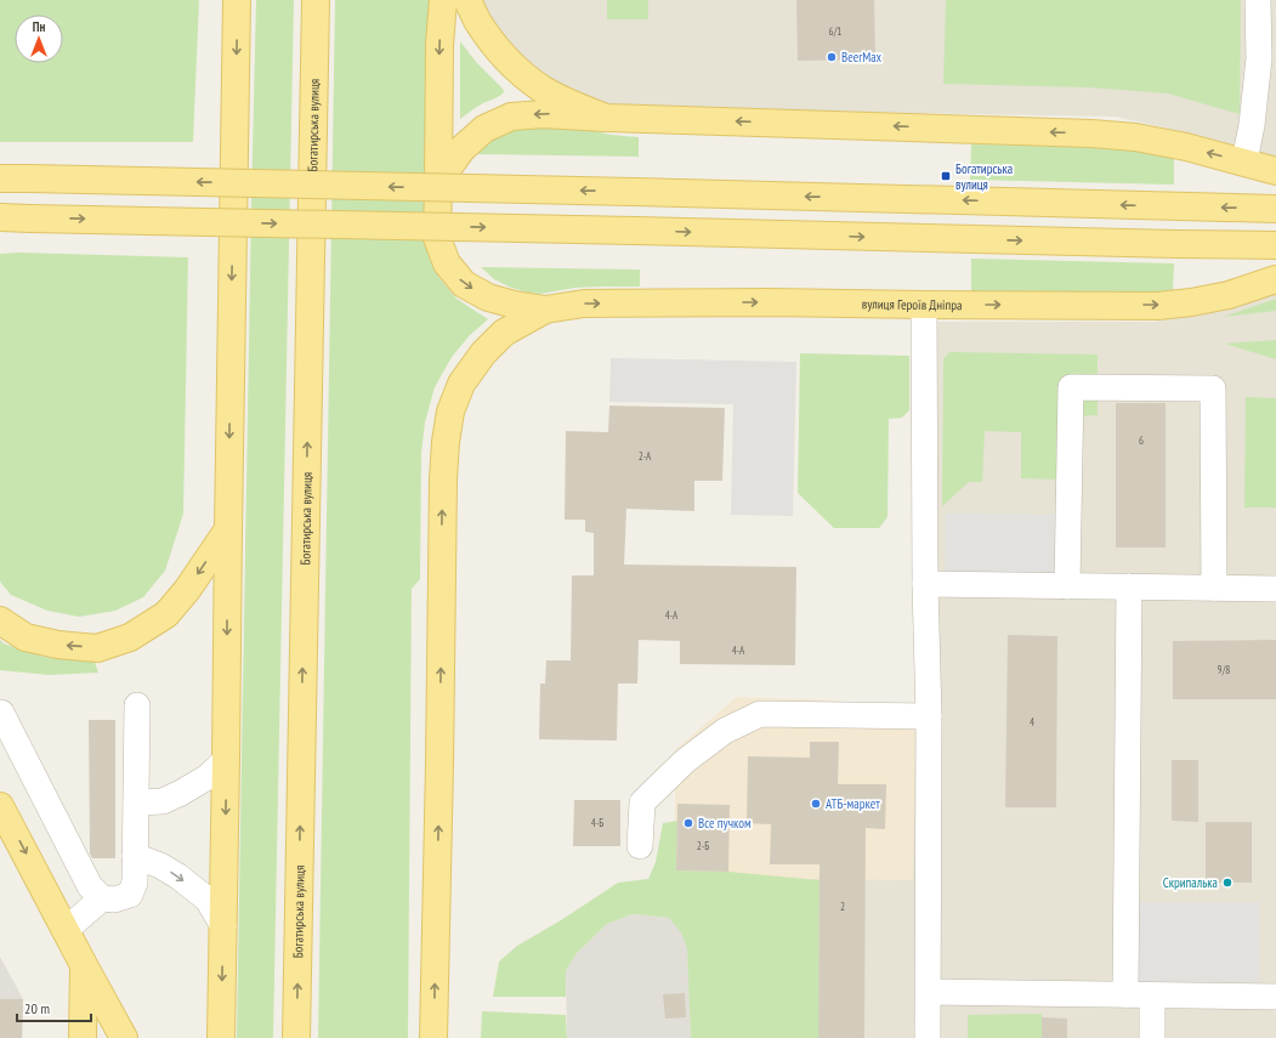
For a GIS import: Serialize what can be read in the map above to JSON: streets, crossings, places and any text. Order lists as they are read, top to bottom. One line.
{"streets":{"main road":["Богатирська вулиця","вулиця Героїв Дніпра"]},"places":{"other":["BeerMax","АТБ-маркет","Все пучком","Скрипалька"],"transit":["Богатирська вулиця"]},"house_numbers":["6/1","6","2-А","4-А","4-А","9/8","4","4-Б","2-Б","2"],"scale_bar":"20 m","north":"top"}
